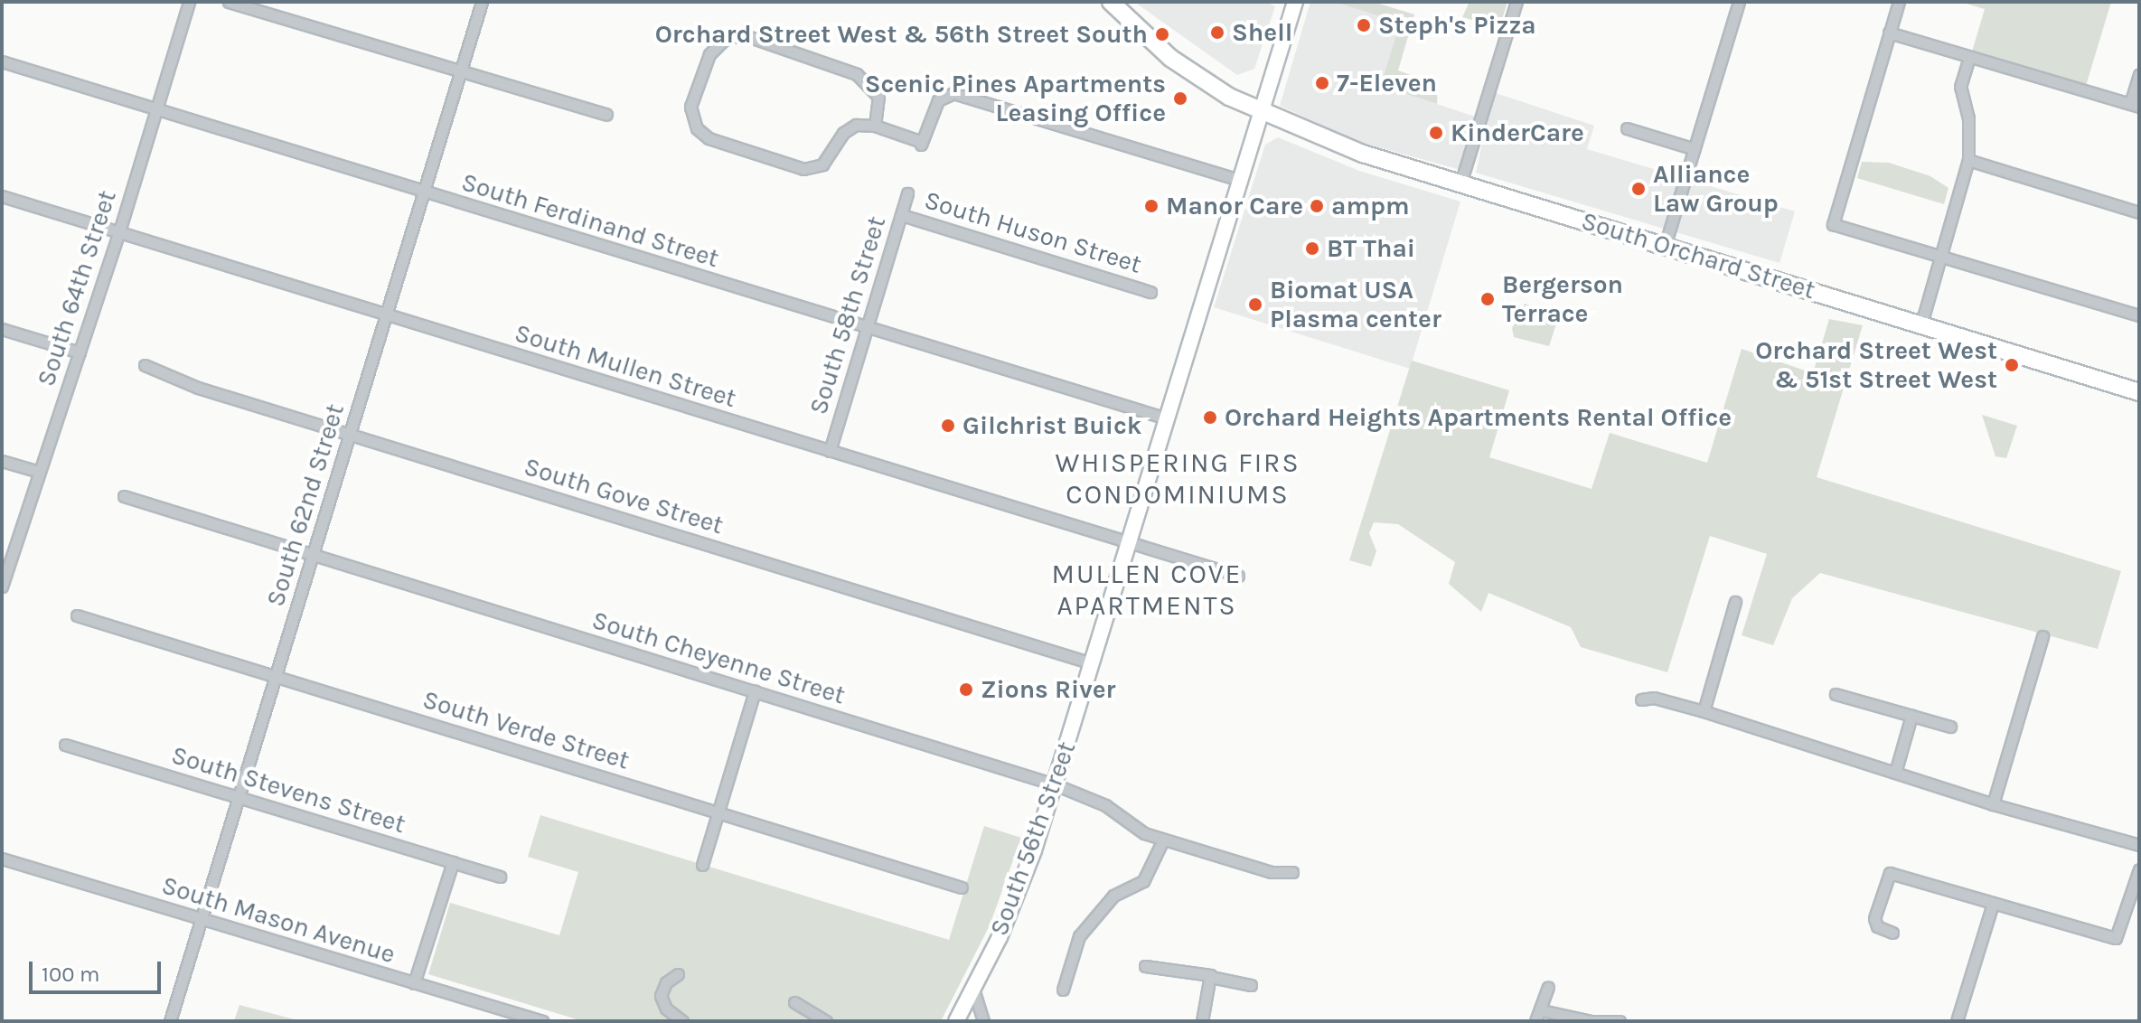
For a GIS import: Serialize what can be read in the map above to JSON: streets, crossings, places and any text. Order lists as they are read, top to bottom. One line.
{"streets":{"main road":["South Orchard Street","South 56th Street"],"street":["South Ferdinand Street","South Huson Street","South 64th Street","South 58th Street","South Mullen Street","South Gove Street","South 62nd Street","South Cheyenne Street","South Verde Street","South Stevens Street","South Mason Avenue"]},"crossings":[["South Ferdinand Street","South 64th Street"],["South Ferdinand Street","South 58th Street"],["South Ferdinand Street","South 62nd Street"],["South Ferdinand Street","South 56th Street"],["South Huson Street","South 58th Street"],["South Orchard Street","South 56th Street"],["South 64th Street","South Mullen Street"],["South 58th Street","South Mullen Street"],["South Mullen Street","South 62nd Street"],["South Mullen Street","South 56th Street"],["South Gove Street","South 62nd Street"],["South Gove Street","South 56th Street"],["South 62nd Street","South Cheyenne Street"],["South 62nd Street","South Verde Street"],["South 62nd Street","South Stevens Street"],["South 62nd Street","South Mason Avenue"],["South Cheyenne Street","South 56th Street"]],"districts":["WHISPERING FIRS CONDOMINIUMS","MULLEN COVE APARTMENTS"],"places":["Steph's Pizza","Shell","Orchard Street West & 56th Street South","7-Eleven","Scenic Pines Apartments Leasing Office","KinderCare","Alliance Law Group","Manor Care","ampm","BT Thai","Bergerson Terrace","Biomat USA Plasma center","Orchard Street West & 51st Street West","Orchard Heights Apartments Rental Office","Gilchrist Buick","Zions River"],"scale_bar":"100 m"}
